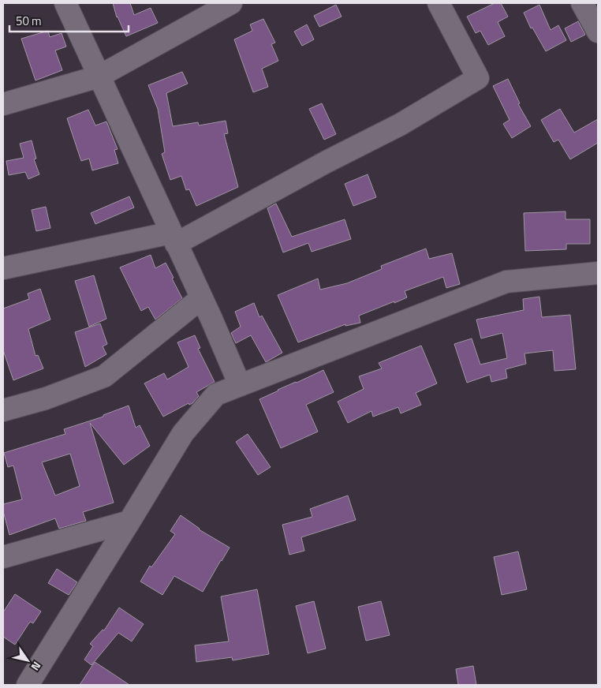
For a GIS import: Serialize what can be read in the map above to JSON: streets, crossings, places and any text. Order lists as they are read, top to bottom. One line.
{"scale_bar":"50 m","north":"bottom right"}
